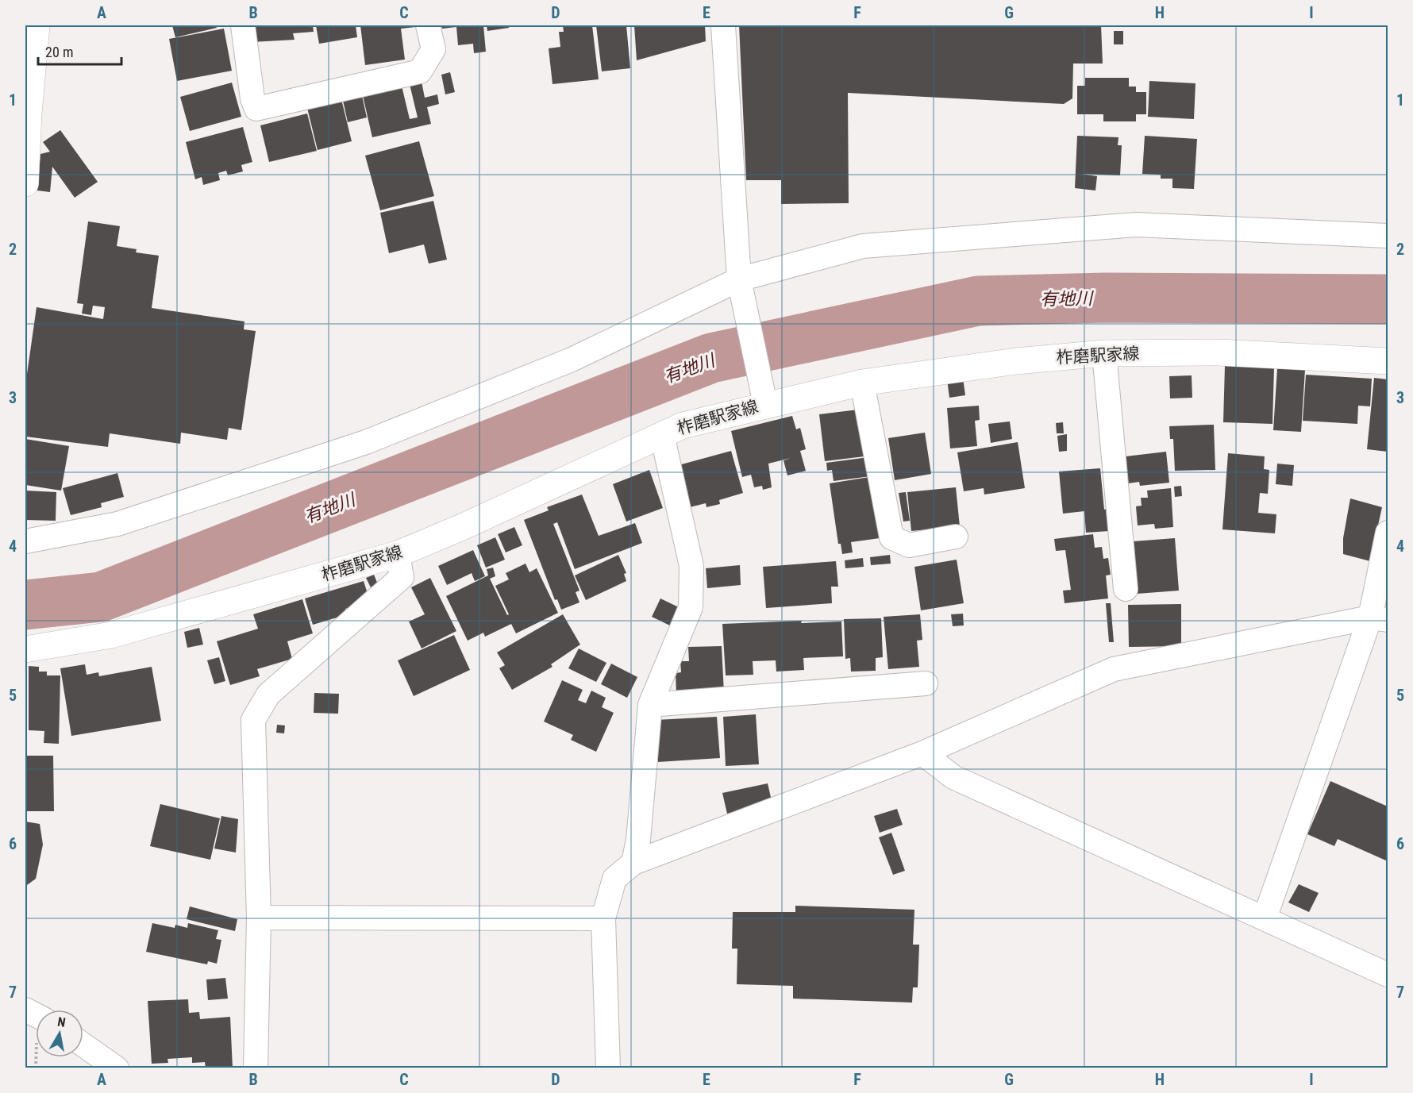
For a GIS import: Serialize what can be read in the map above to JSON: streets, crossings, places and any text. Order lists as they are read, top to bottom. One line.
{"streets":{"main road":["柞磨駅家線"]},"water":["有地川"],"scale_bar":"20 m","north":"top","grid":{"columns":["A","B","C","D","E","F","G","H","I"],"rows":["1","2","3","4","5","6","7"]}}
